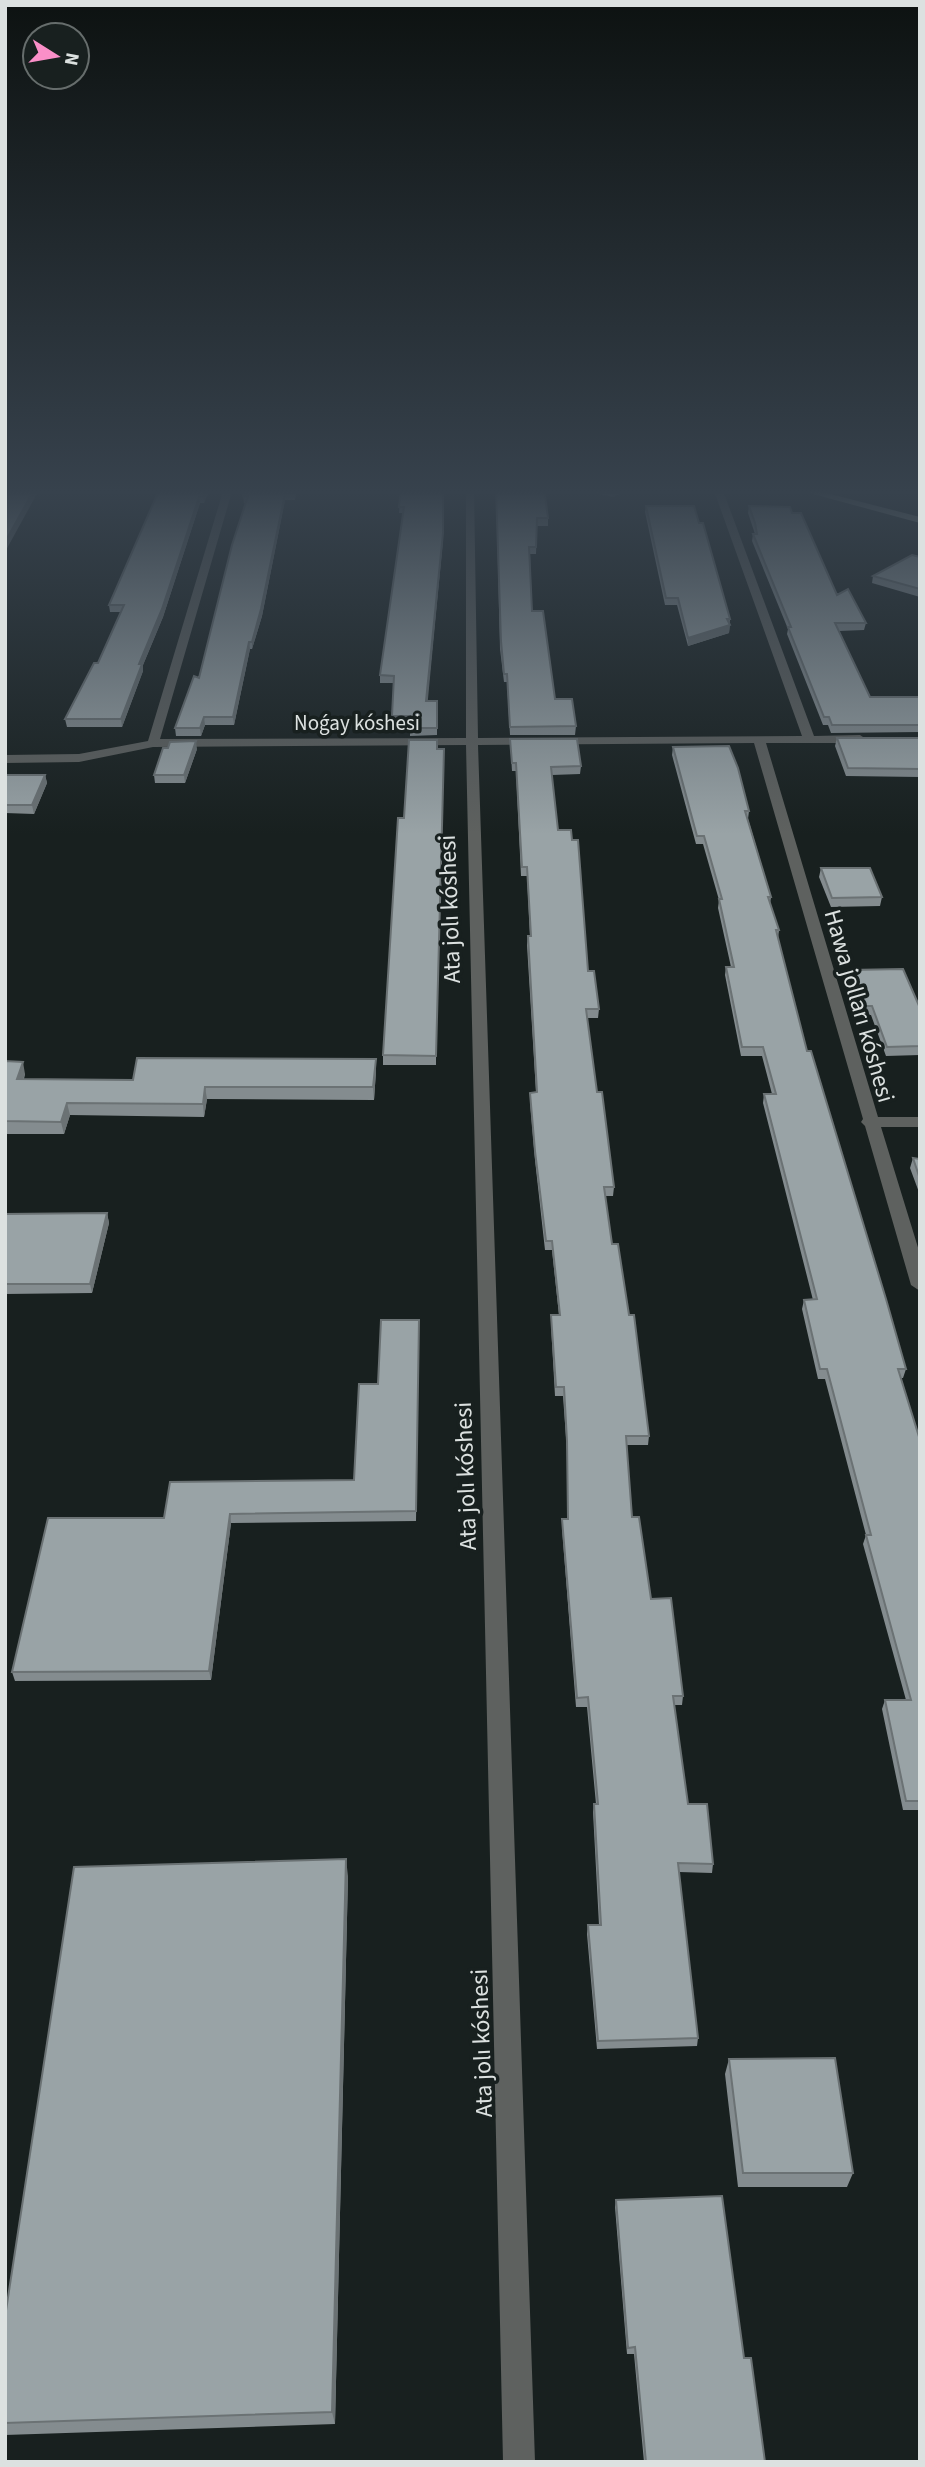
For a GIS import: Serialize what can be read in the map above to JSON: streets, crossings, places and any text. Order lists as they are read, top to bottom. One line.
{"streets":{"street":["Noǵay kóshesi","Ata jolı kóshesi","Hawa jolları kóshesi"]},"crossings":[["Noǵay kóshesi","Ata jolı kóshesi"],["Noǵay kóshesi","Hawa jolları kóshesi"]],"north":"right"}
